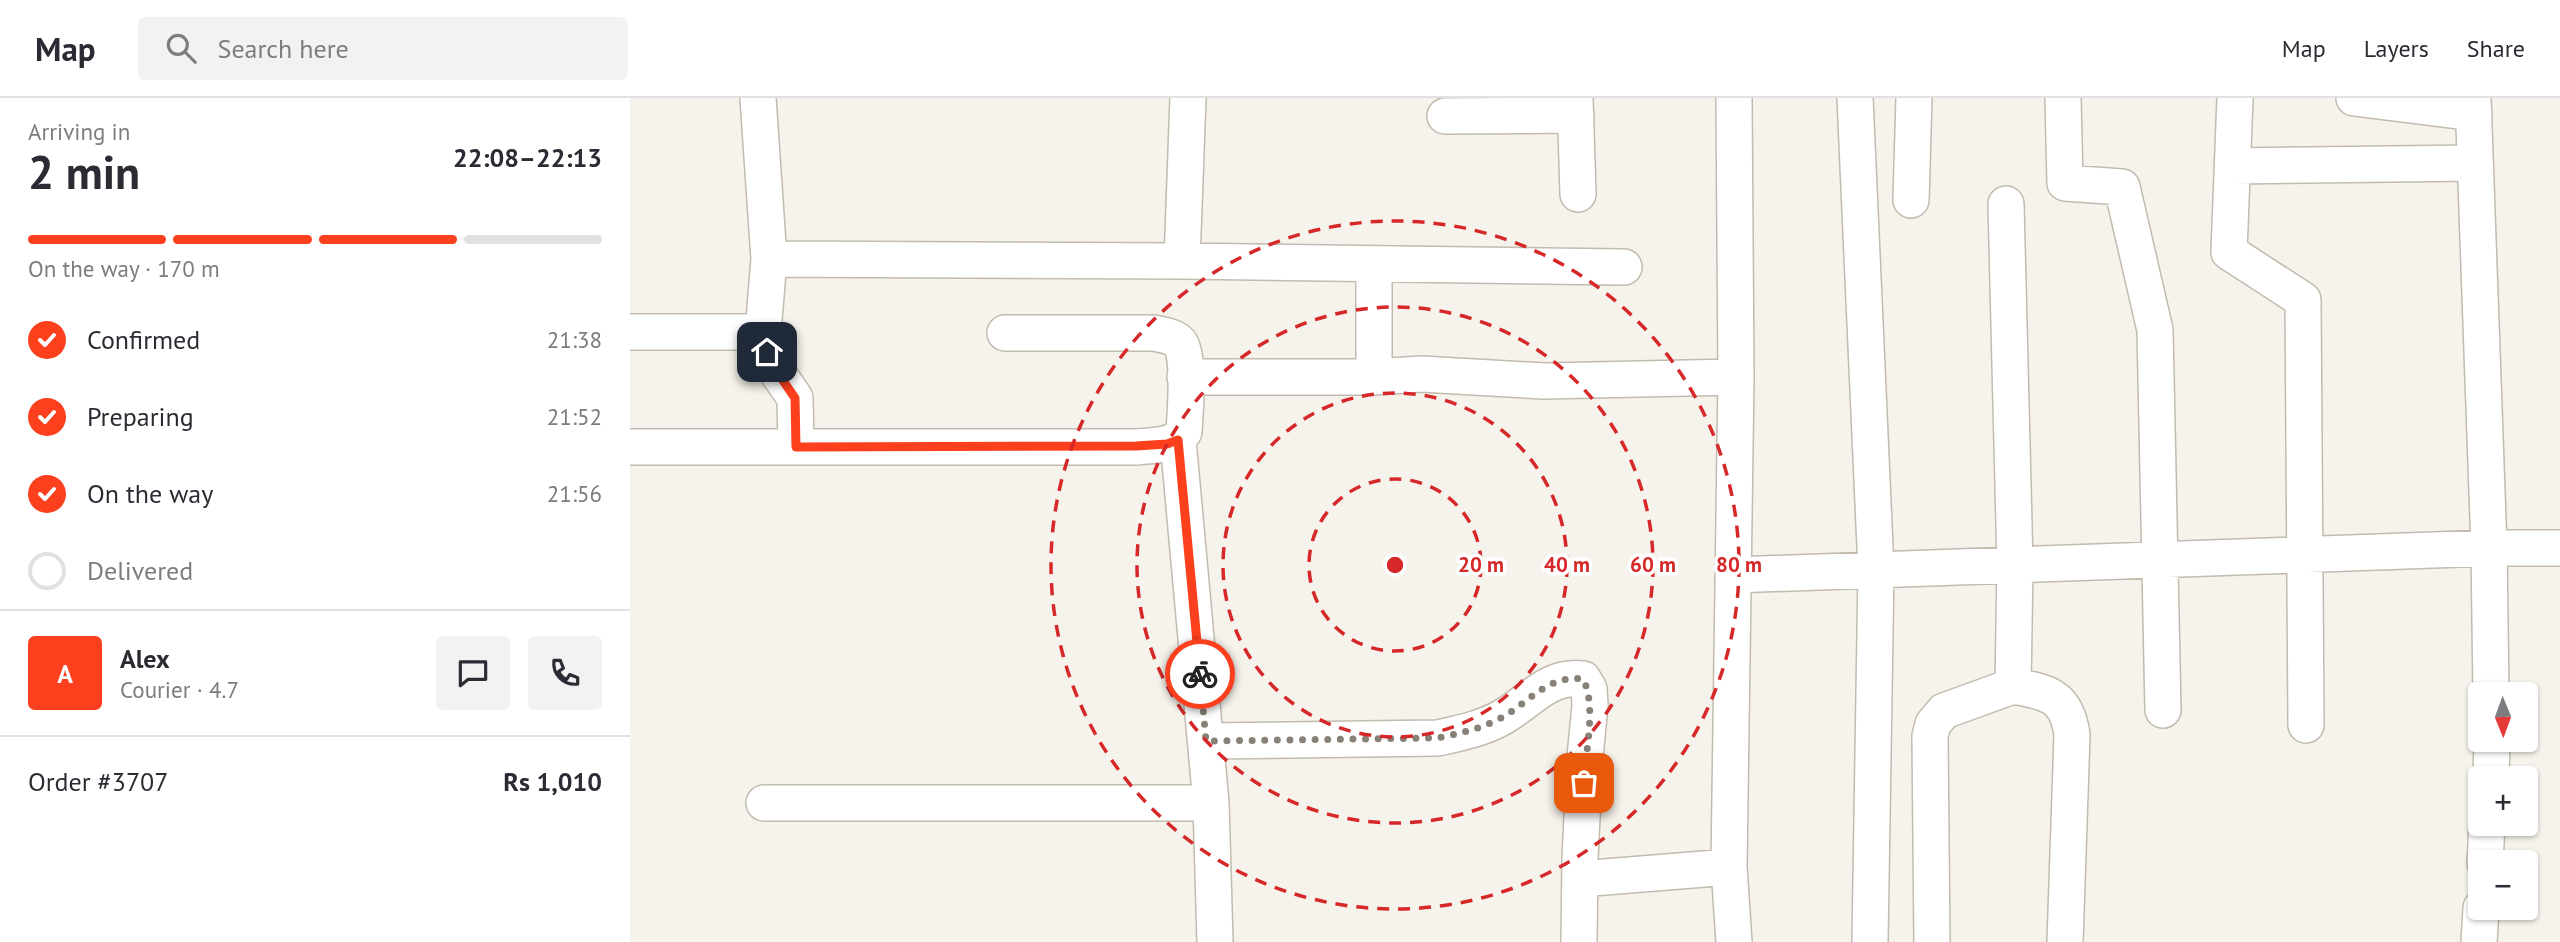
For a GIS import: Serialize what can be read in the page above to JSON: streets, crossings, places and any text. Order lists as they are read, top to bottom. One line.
{"north":"bottom","page":{"header":"Map","search":"Search here","nav":["Map","Layers","Share"],"heading":["2 min","Arriving in","22:08–22:13"],"panel":["Alex","Courier · 4.7","Order #3707","Rs 1,010"],"bar":"On the way · 170 m","list":[["Confirmed","21:38"],["Preparing","21:52"],["On the way","21:56"],"Delivered"],"round":"A","map_buttons":["+","−"]},"rings":["20 m","40 m","60 m","80 m"]}
